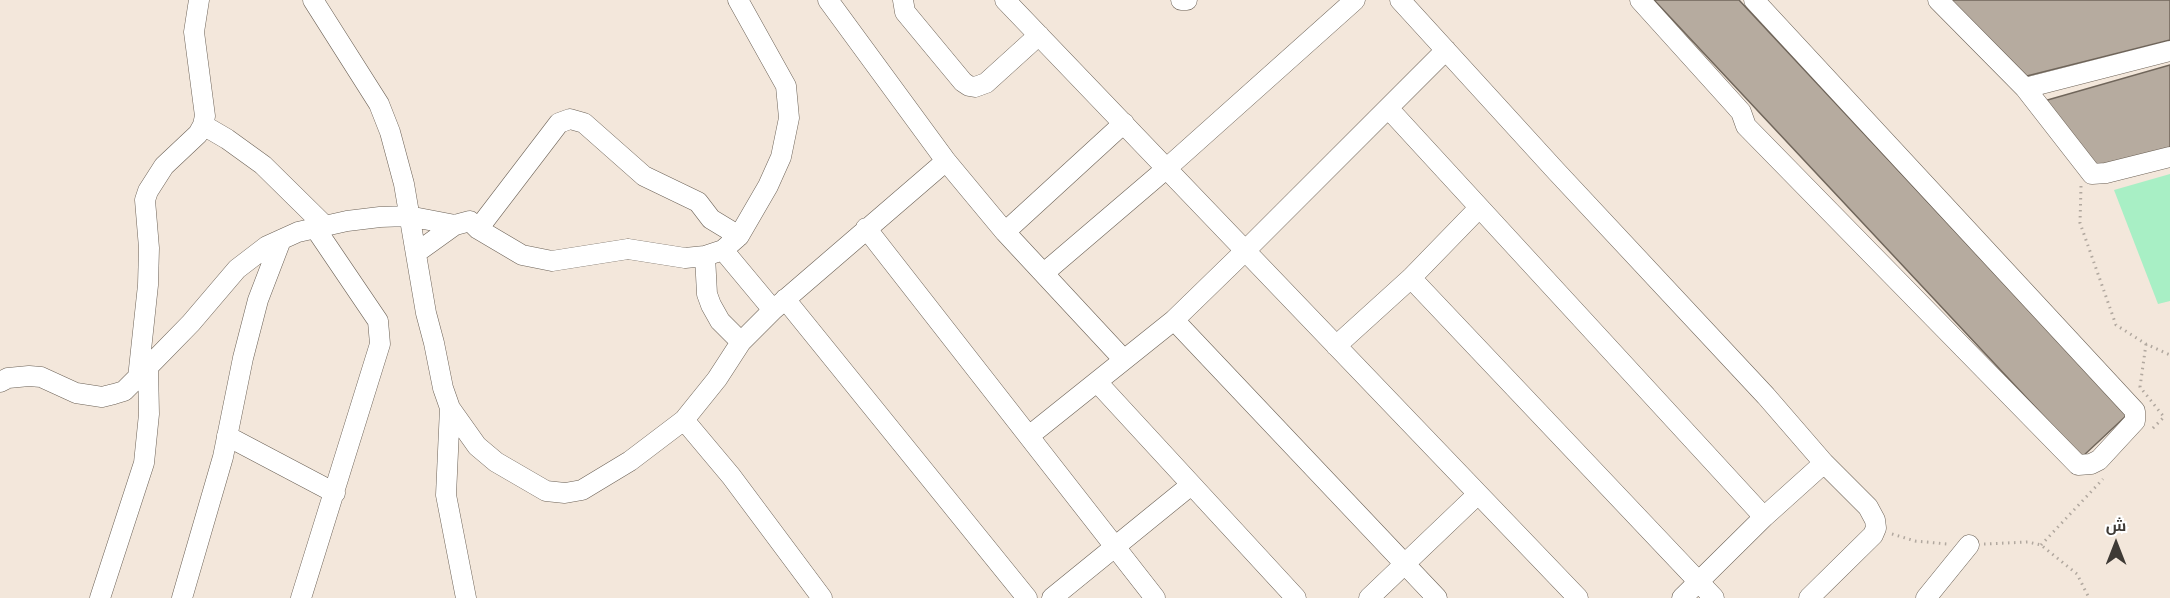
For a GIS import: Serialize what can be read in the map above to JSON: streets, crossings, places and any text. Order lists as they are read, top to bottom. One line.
{"north":"top"}
